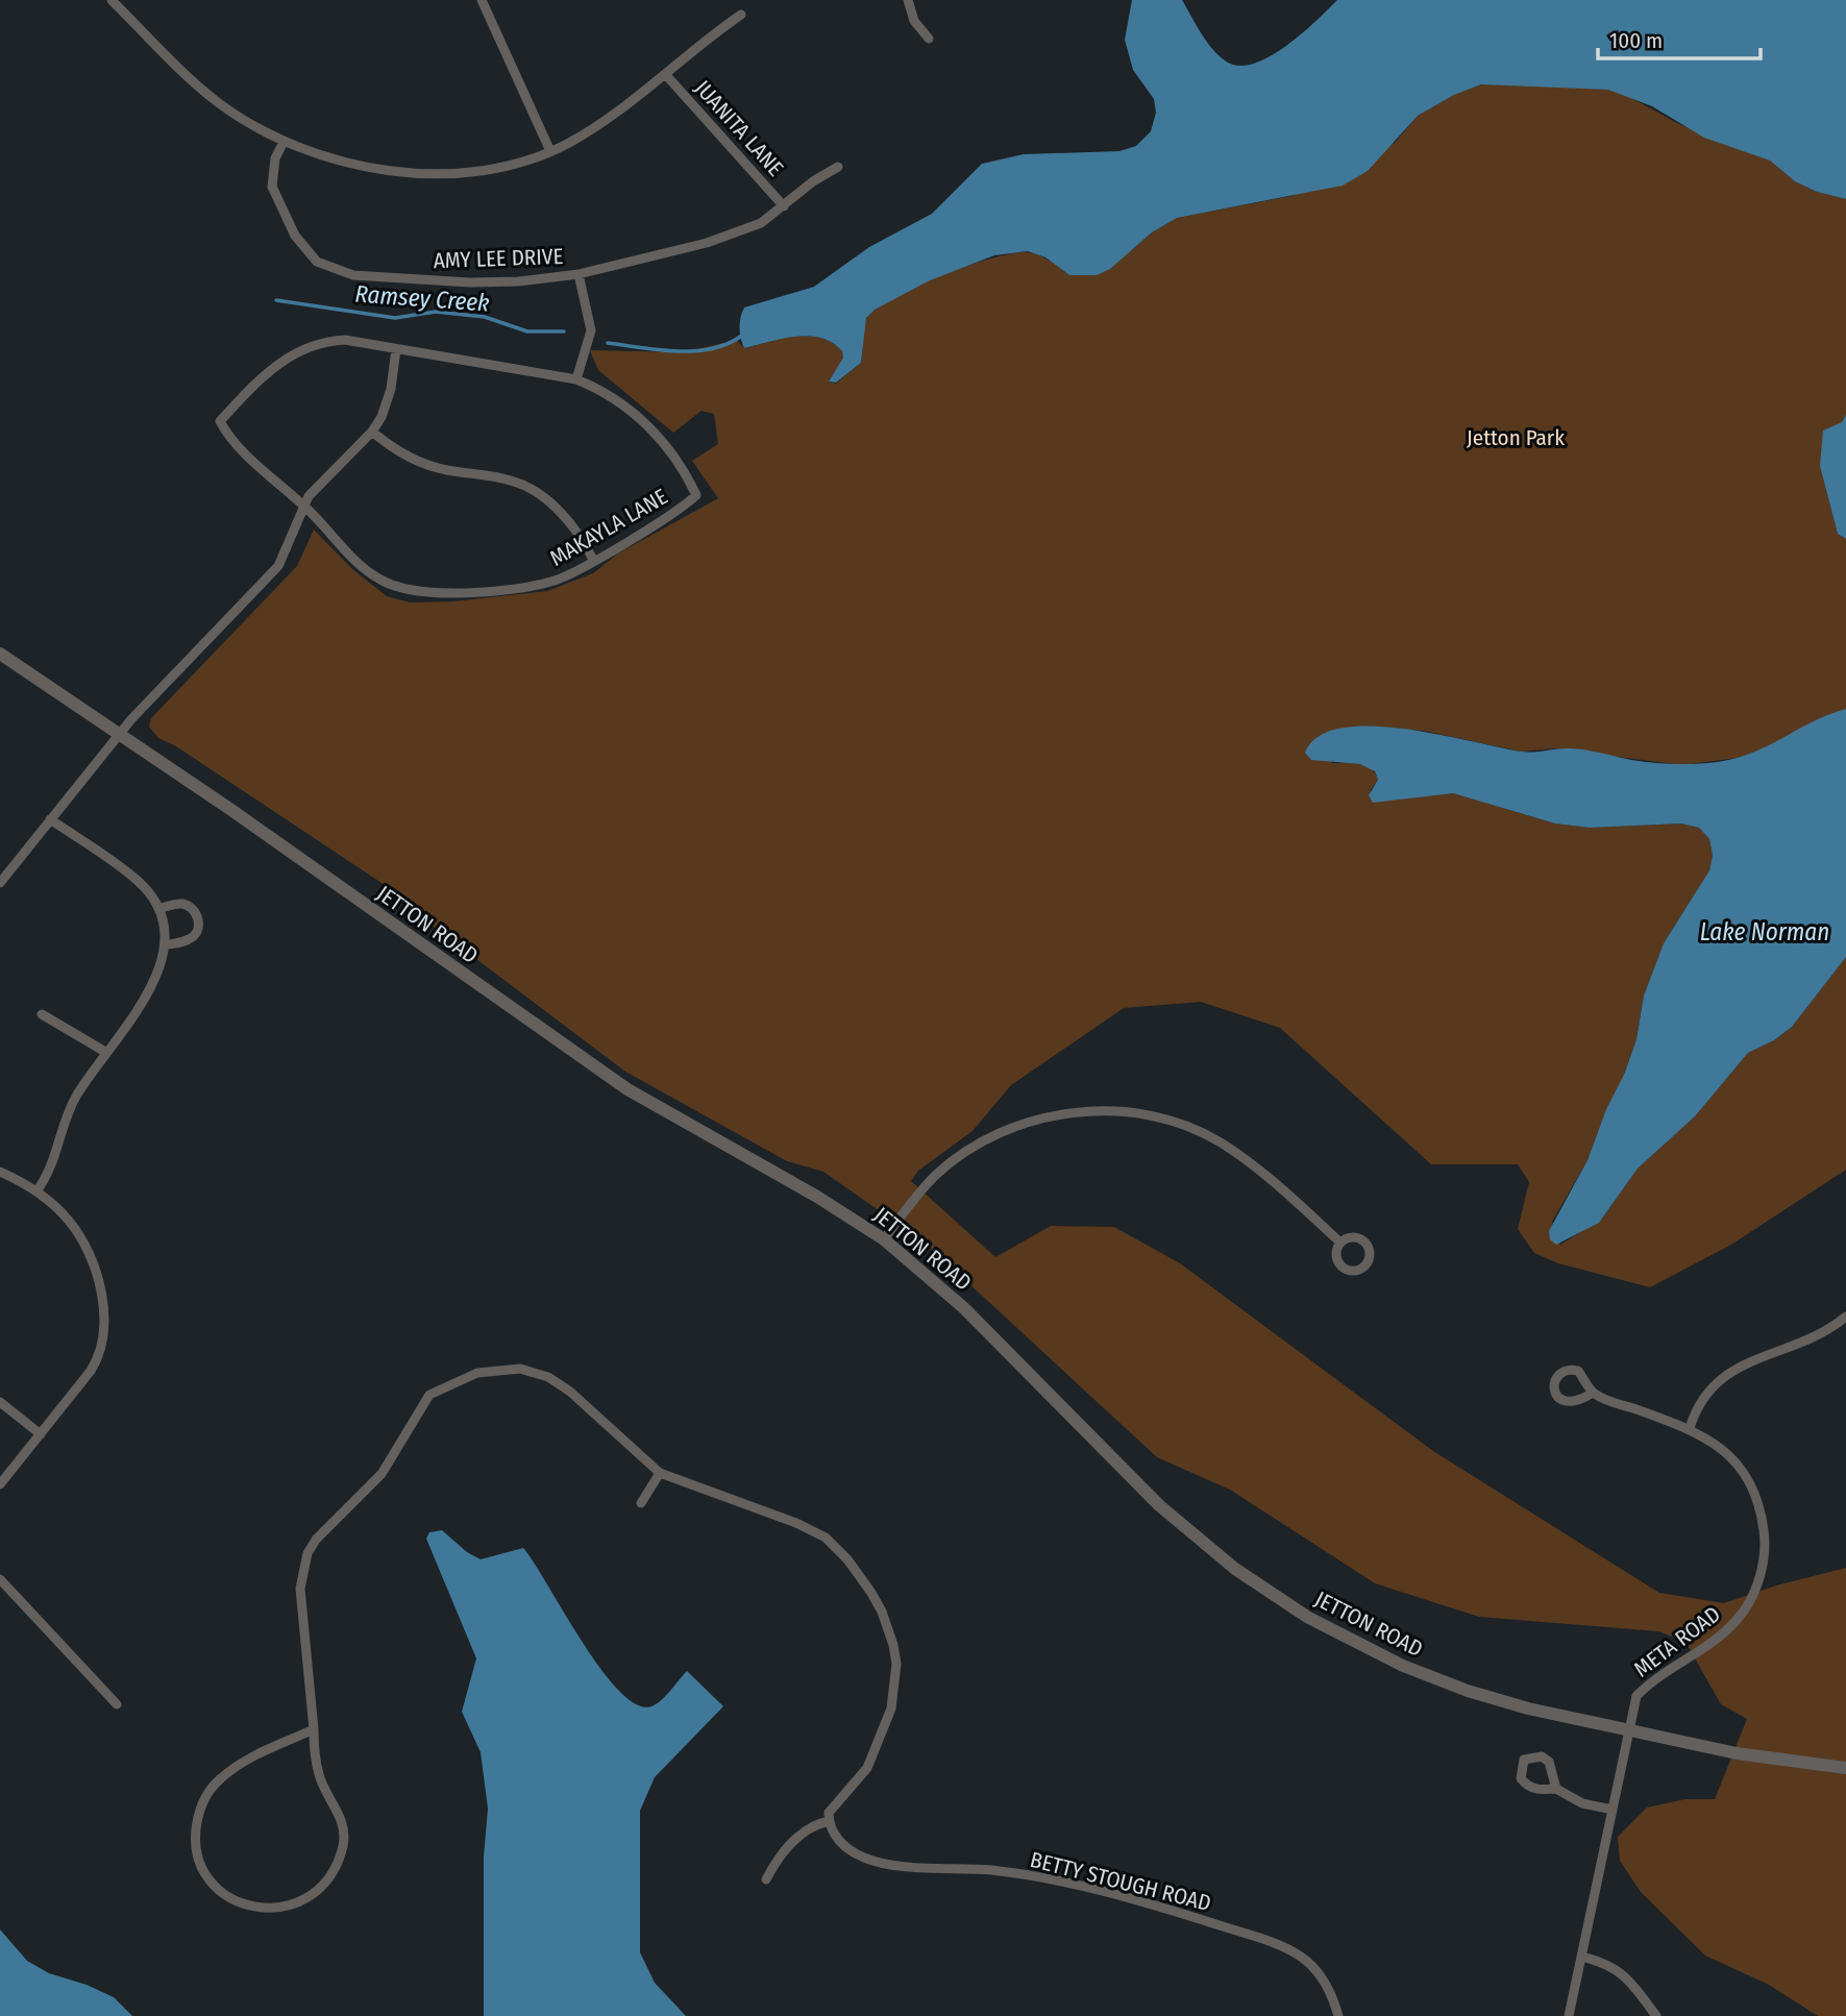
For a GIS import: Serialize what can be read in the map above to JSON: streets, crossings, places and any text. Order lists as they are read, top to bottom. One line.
{"streets":{"street":["JUANITA LANE","AMY LEE DRIVE","MAKAYLA LANE","JETTON ROAD","META ROAD","BETTY STOUGH ROAD"]},"crossings":[["JUANITA LANE","AMY LEE DRIVE"],["JETTON ROAD","META ROAD"]],"water":["Ramsey Creek","Lake Norman"],"parks":["Jetton Park"],"scale_bar":"100 m"}
